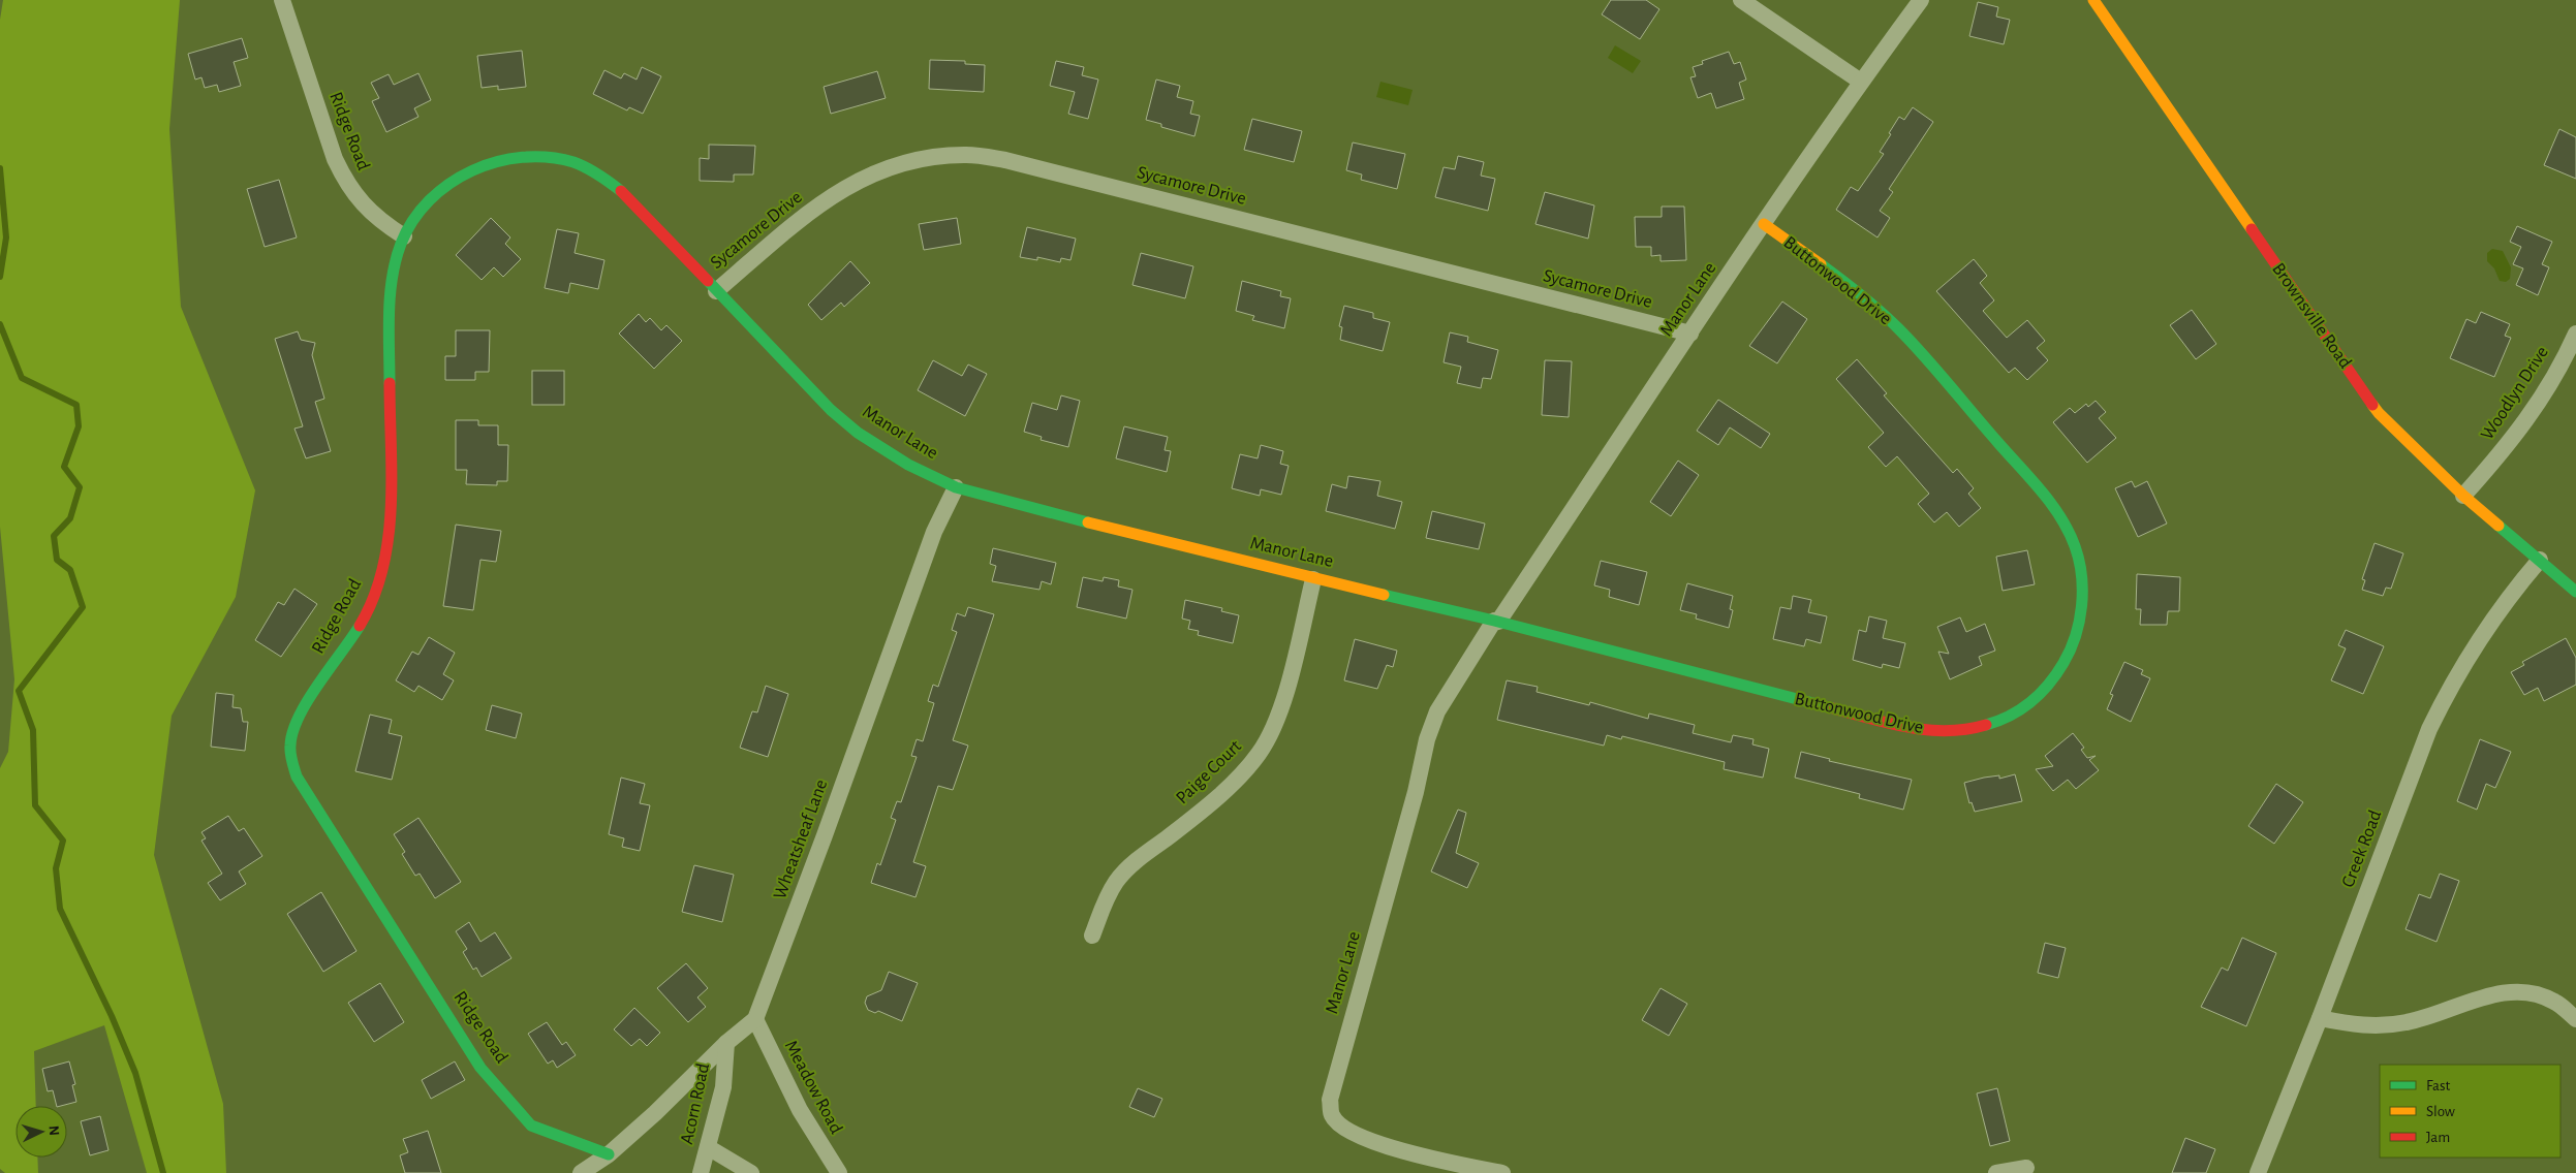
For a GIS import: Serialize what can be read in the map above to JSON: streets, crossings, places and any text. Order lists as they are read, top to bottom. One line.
{"streets":{"street":["Ridge Road","Sycamore Drive","Buttonwood Drive","Manor Lane","Brownsville Road","Woodlyn Drive","Paige Court","Wheatsheaf Lane","Creek Road","Meadow Road","Acorn Road"]},"crossings":[["Ridge Road","Manor Lane"],["Ridge Road","Wheatsheaf Lane"],["Sycamore Drive","Manor Lane"],["Buttonwood Drive","Manor Lane"],["Manor Lane","Paige Court"],["Manor Lane","Wheatsheaf Lane"],["Brownsville Road","Woodlyn Drive"],["Brownsville Road","Creek Road"],["Wheatsheaf Lane","Meadow Road"],["Wheatsheaf Lane","Acorn Road"]],"legend":["Fast","Slow","Jam"],"north":"right"}
